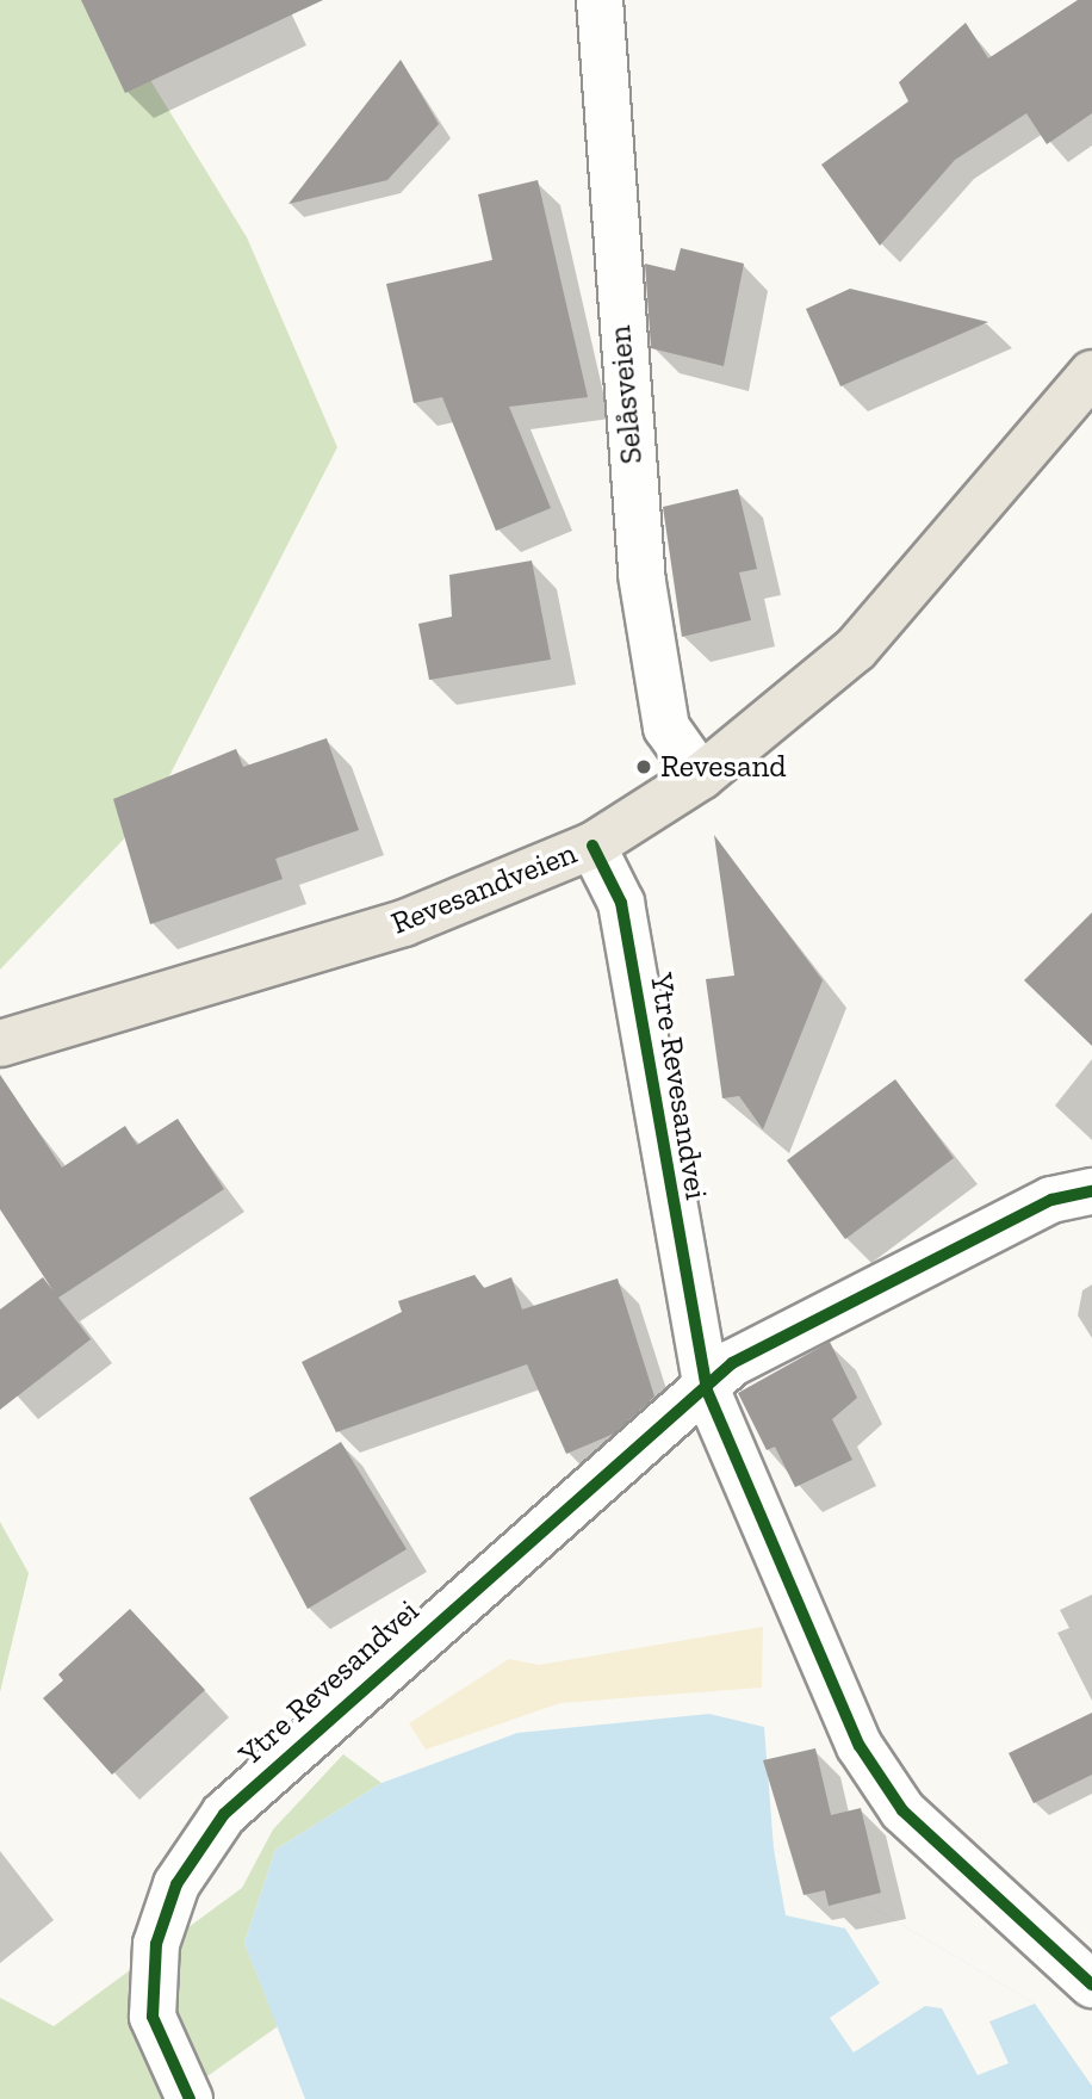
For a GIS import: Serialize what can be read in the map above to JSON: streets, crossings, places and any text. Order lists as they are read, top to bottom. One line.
{"streets":{"main road":["Revesandveien"],"street":["Selåsveien","Ytre Revesandvei"]},"crossings":[["Selåsveien","Revesandveien"],["Revesandveien","Ytre Revesandvei"]],"places":["Revesand"]}
